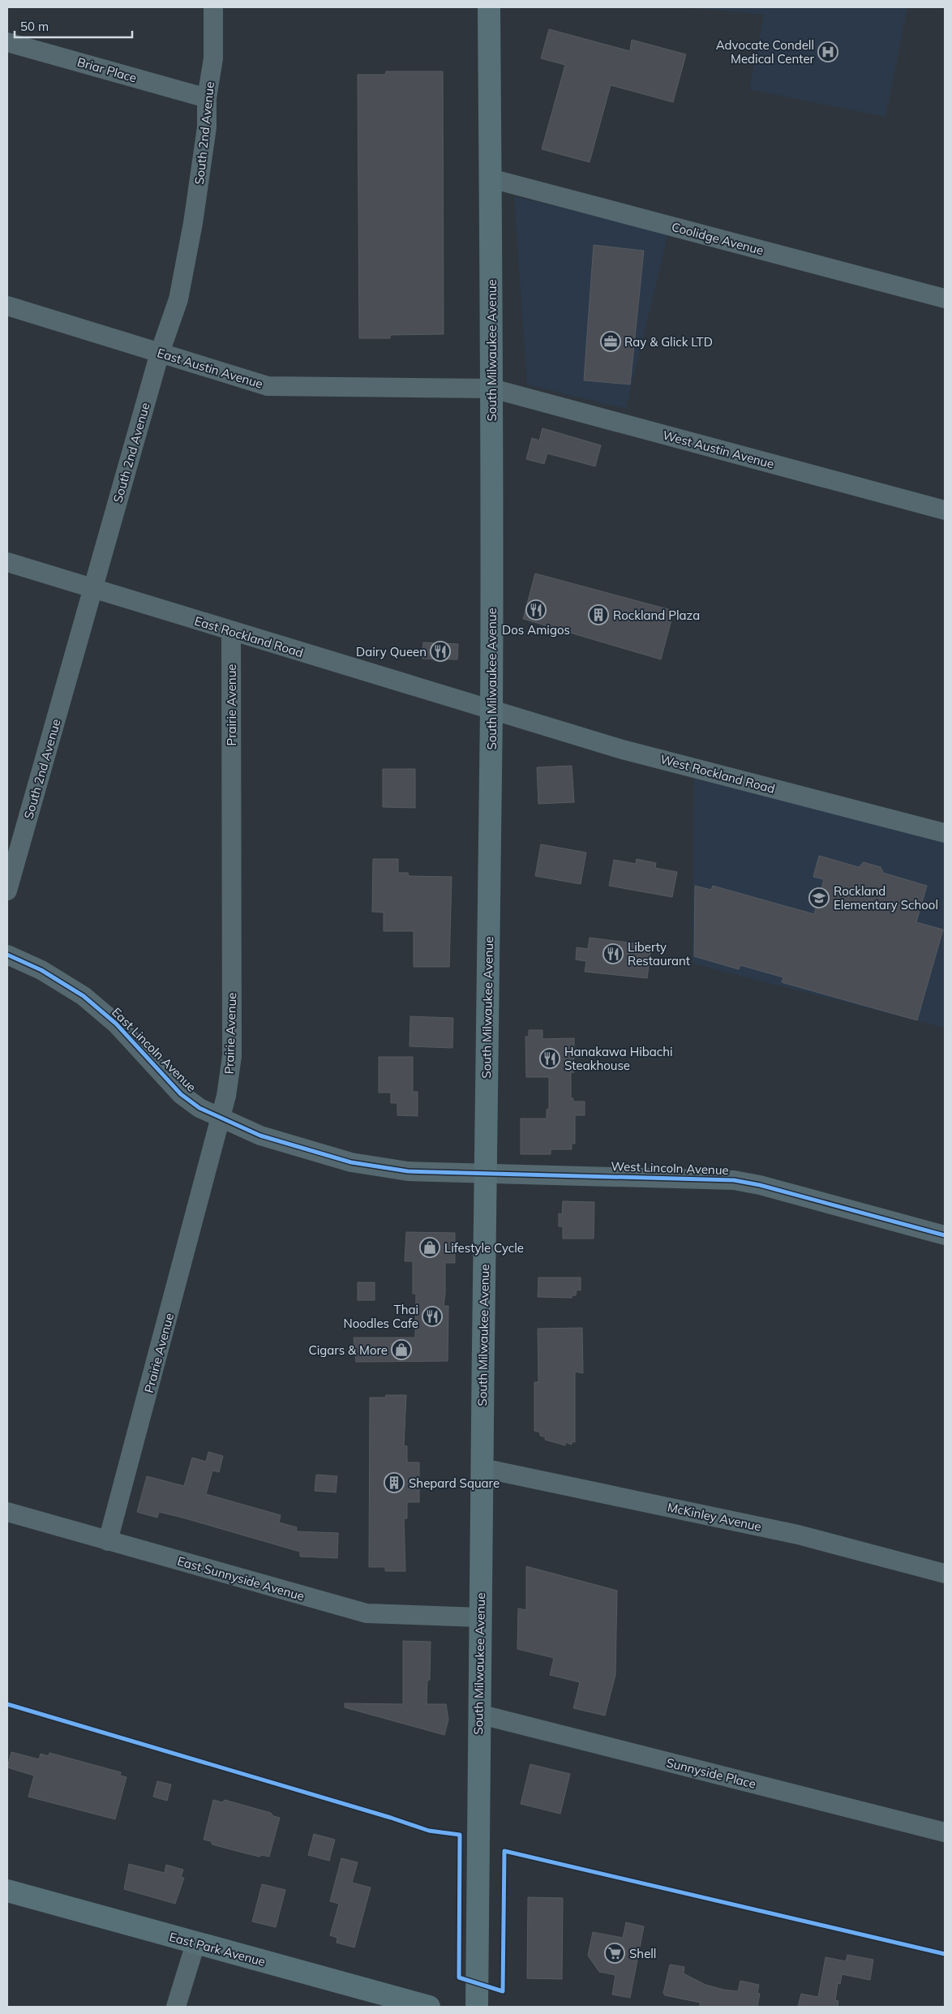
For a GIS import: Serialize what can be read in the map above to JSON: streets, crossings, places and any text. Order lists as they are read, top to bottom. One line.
{"streets":{"main road":["South Milwaukee Avenue","East Park Avenue"],"street":["Briar Place","South 2nd Avenue","Coolidge Avenue","East Austin Avenue","West Austin Avenue","East Rockland Road","Prairie Avenue","West Rockland Road","East Lincoln Avenue","West Lincoln Avenue","McKinley Avenue","East Sunnyside Avenue","Sunnyside Place"]},"crossings":[["Briar Place","South 2nd Avenue"],["South 2nd Avenue","East Austin Avenue"],["South 2nd Avenue","East Rockland Road"],["Coolidge Avenue","South Milwaukee Avenue"],["South Milwaukee Avenue","East Austin Avenue"],["South Milwaukee Avenue","West Austin Avenue"],["South Milwaukee Avenue","East Rockland Road"],["South Milwaukee Avenue","West Rockland Road"],["South Milwaukee Avenue","East Lincoln Avenue"],["South Milwaukee Avenue","West Lincoln Avenue"],["South Milwaukee Avenue","McKinley Avenue"],["South Milwaukee Avenue","East Sunnyside Avenue"],["South Milwaukee Avenue","Sunnyside Place"],["East Austin Avenue","West Austin Avenue"],["East Rockland Road","Prairie Avenue"],["East Rockland Road","West Rockland Road"],["Prairie Avenue","East Lincoln Avenue"],["Prairie Avenue","East Sunnyside Avenue"],["East Lincoln Avenue","West Lincoln Avenue"]],"places":{"hospital":["Advocate Condell Medical Center"],"office":["Ray & Glick LTD"],"restaurant":["Dos Amigos","Dairy Queen","Liberty Restaurant","Hanakawa Hibachi Steakhouse","Thai Noodles Cafe"],"building":["Rockland Plaza","Shepard Square"],"school or university":["Rockland Elementary School"],"shop":["Lifestyle Cycle","Cigars & More"],"supermarket":["Shell"]},"scale_bar":"50 m"}
